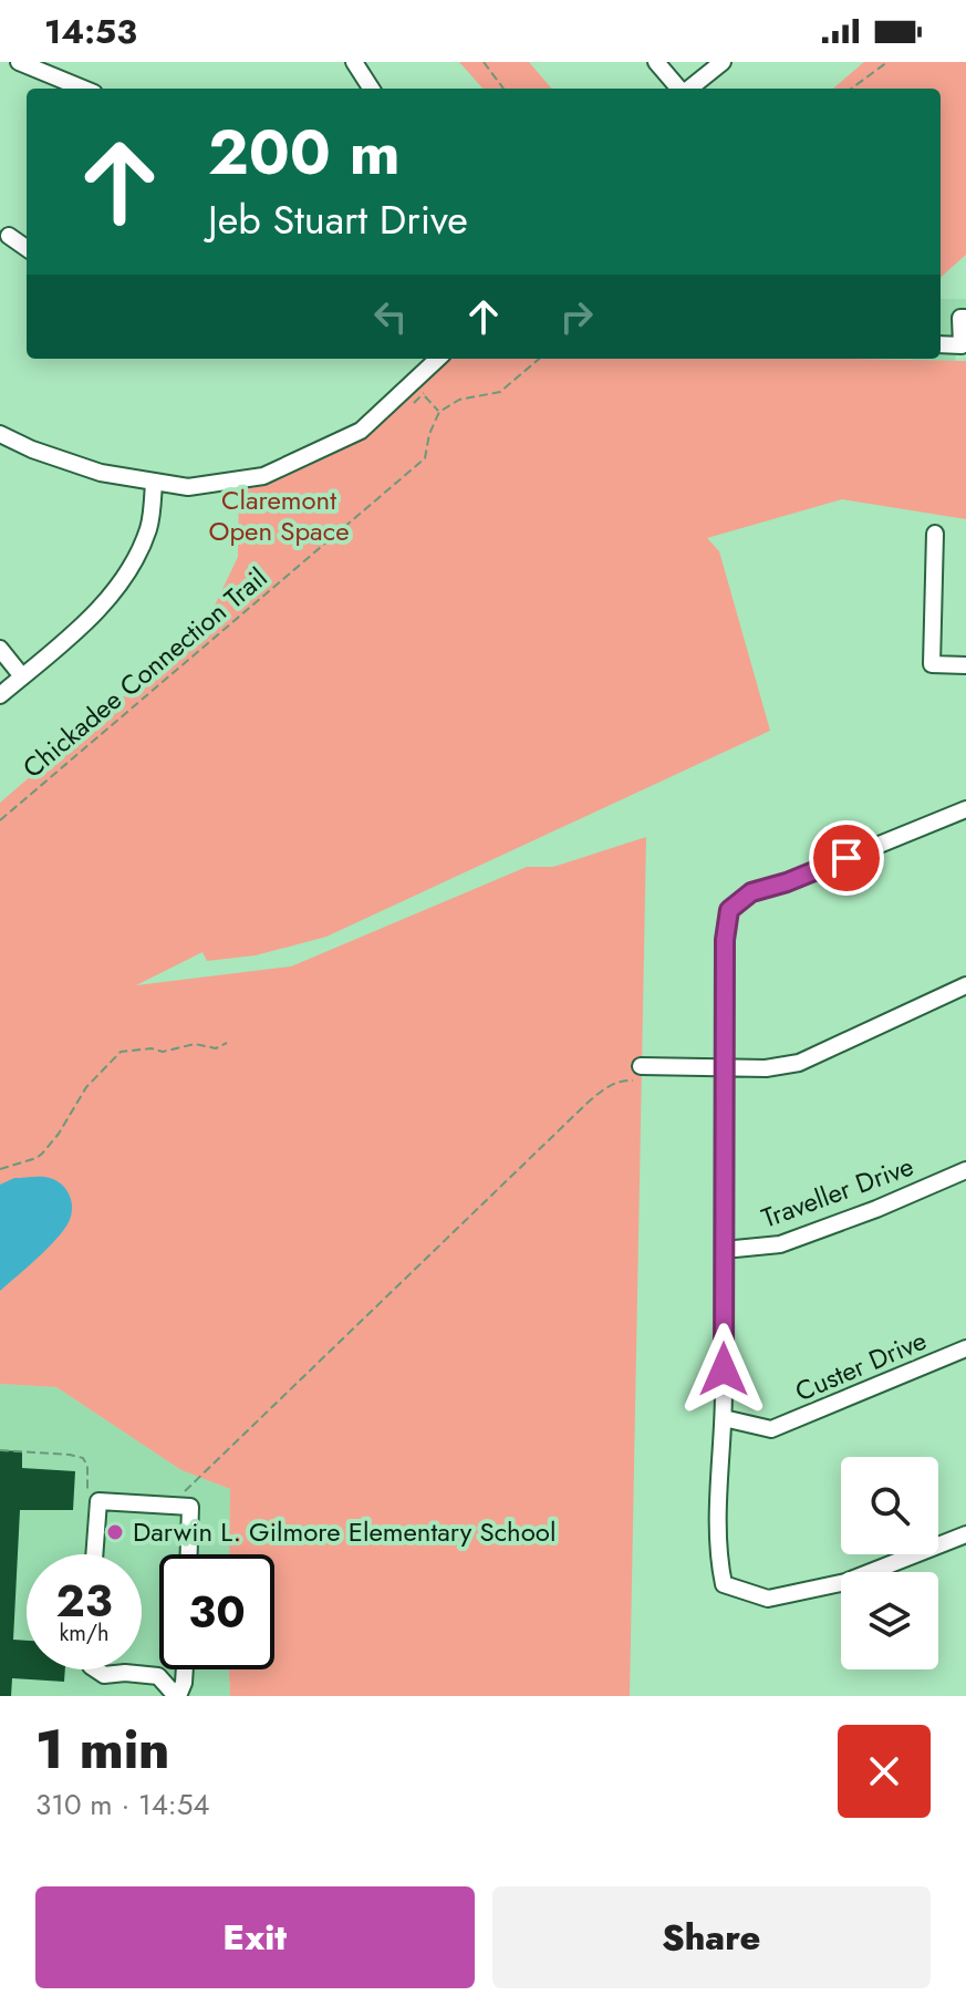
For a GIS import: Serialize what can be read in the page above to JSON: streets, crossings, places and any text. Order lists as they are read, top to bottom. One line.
{"streets":{"street":["Traveller Drive","Custer Drive"],"path":["Chickadee Connection Trail"]},"parks":["Claremont Open Space"],"places":["Darwin L. Gilmore Elementary School"],"page":{"status":"14:53","turn":["200 m","Jeb Stuart Drive"],"speed":"23 km/h","limit":"30","heading":["1 min","310 m · 14:54"],"buttons":["Exit","Share"]}}
